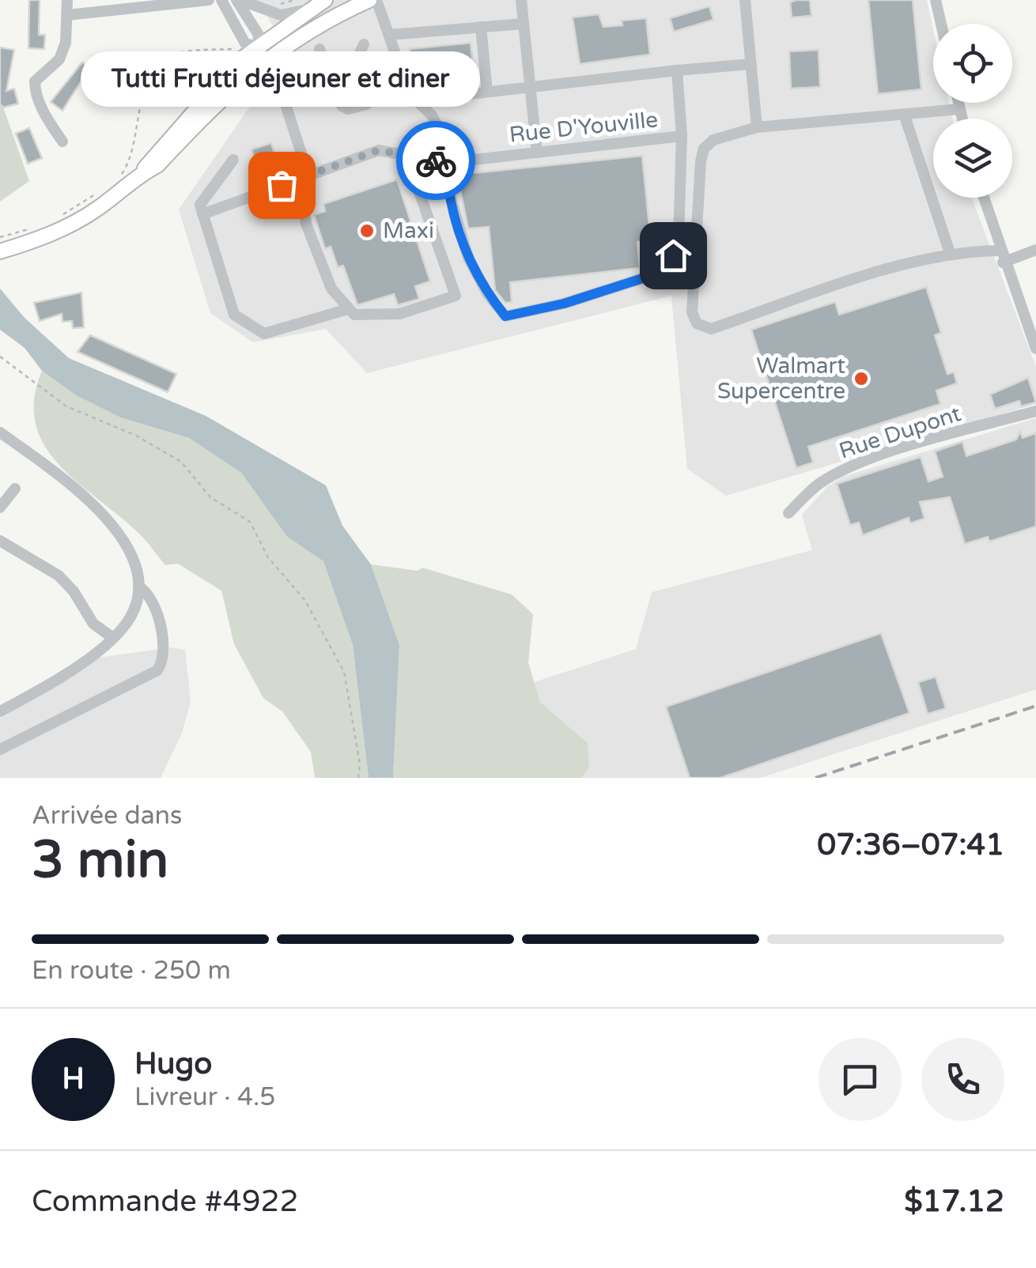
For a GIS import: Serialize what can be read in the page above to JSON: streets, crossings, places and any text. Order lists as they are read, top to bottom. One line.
{"streets":{"street":["Rue D'Youville","Rue Dupont"]},"places":["Tutti Frutti déjeuner et diner","Maxi","Walmart Supercentre"],"page":{"bubble":"Tutti Frutti déjeuner et diner","heading":["3 min","Arrivée dans","07:36–07:41"],"panel":["Hugo","Livreur · 4.5","Commande #4922","$17.12"],"bar":"En route · 250 m","round":"H"}}
